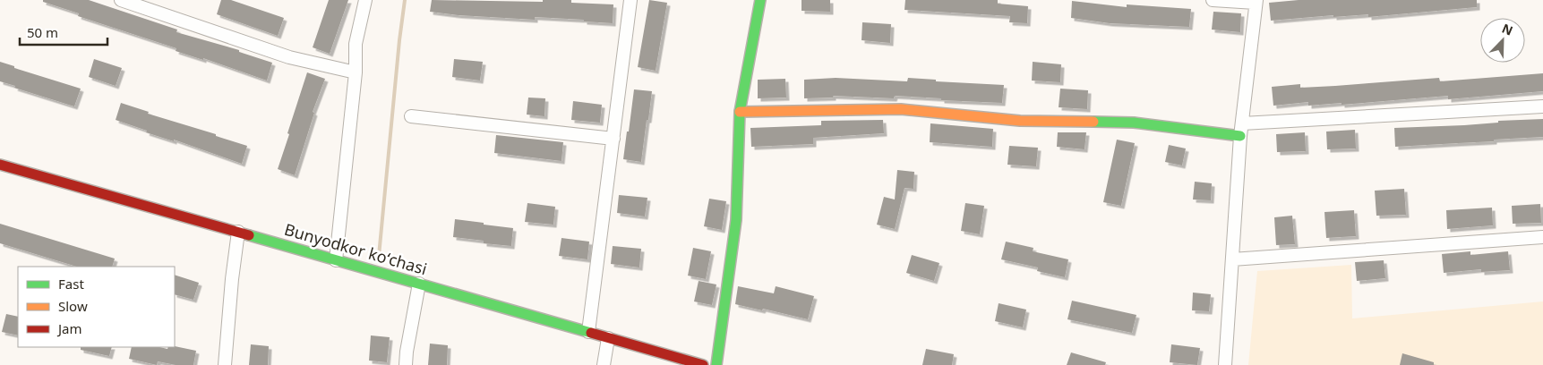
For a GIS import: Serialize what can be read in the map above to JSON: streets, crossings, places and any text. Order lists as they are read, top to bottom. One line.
{"streets":{"street":["Bunyodkor koʻchasi"]},"legend":["Fast","Slow","Jam"],"scale_bar":"50 m","north":"top right"}
